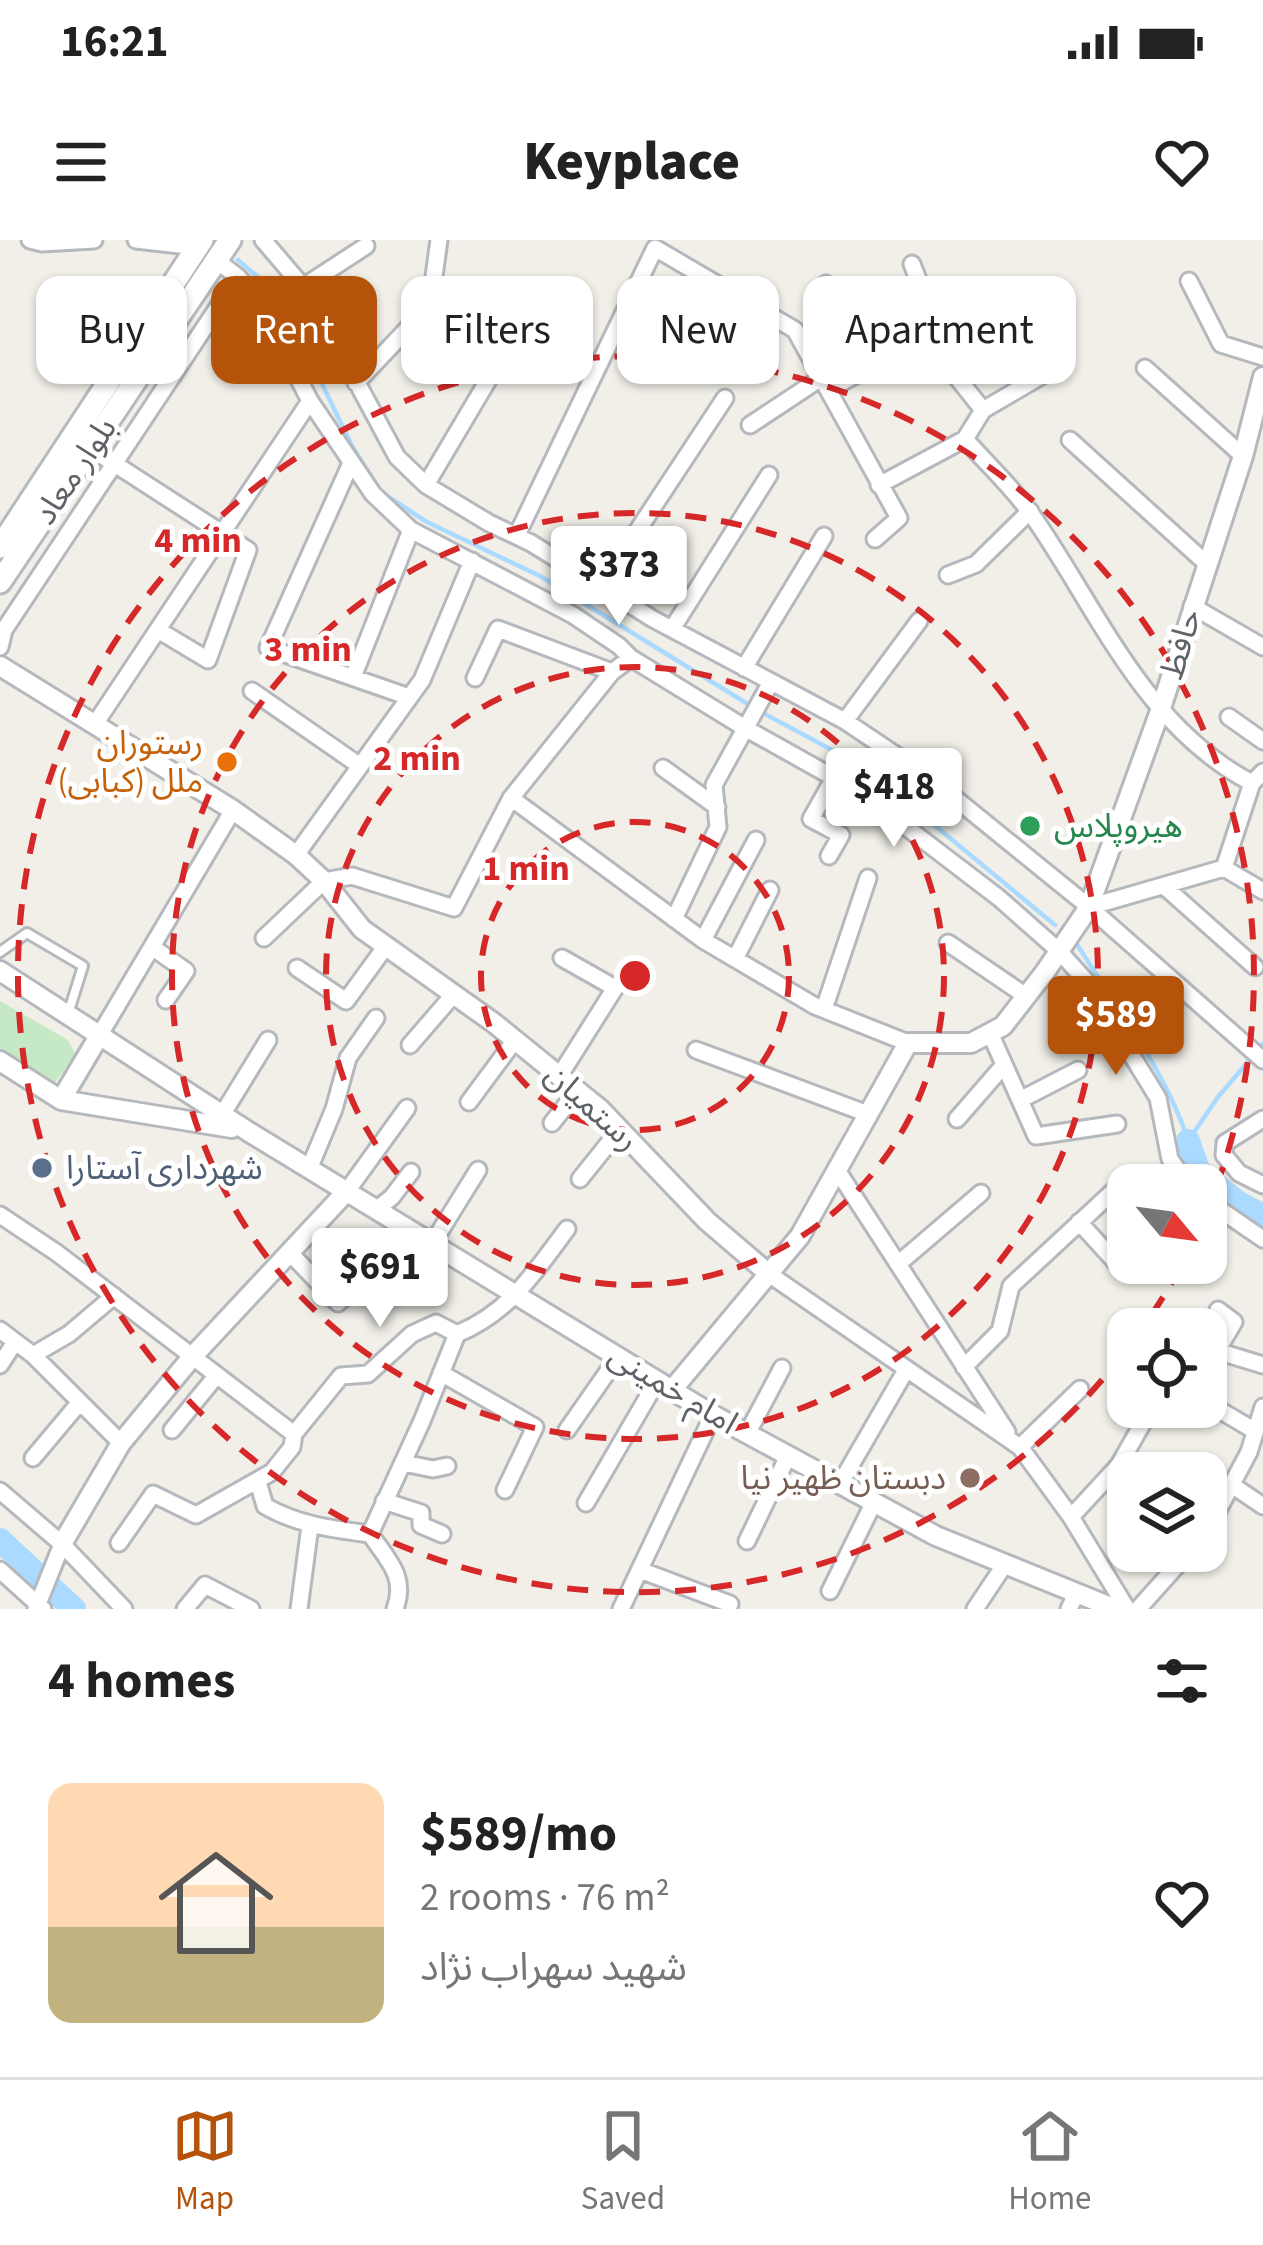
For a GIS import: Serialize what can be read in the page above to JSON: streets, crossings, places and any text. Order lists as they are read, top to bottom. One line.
{"streets":{"main road":["بلوار معاد"],"street":["حافظ","رستمیان","امام خمینی"]},"places":["رستوران ملل (کبابی)","هیروپلاس","شهرداری آستارا","دبستان ظهیر نیا"],"north":"bottom right","page":{"status":"16:21","header":"Keyplace","chip":["Buy","Rent","Filters","New","Apartment"],"price":["$373","$418","$589","$691"],"heading":"4 homes","list":[{"name":"$589/mo","note":"2 rooms · 76 m² · شهید سهراب نژاد"}],"tabs":["Map","Saved","Home"]},"rings":["4 min","3 min","2 min","1 min"]}
